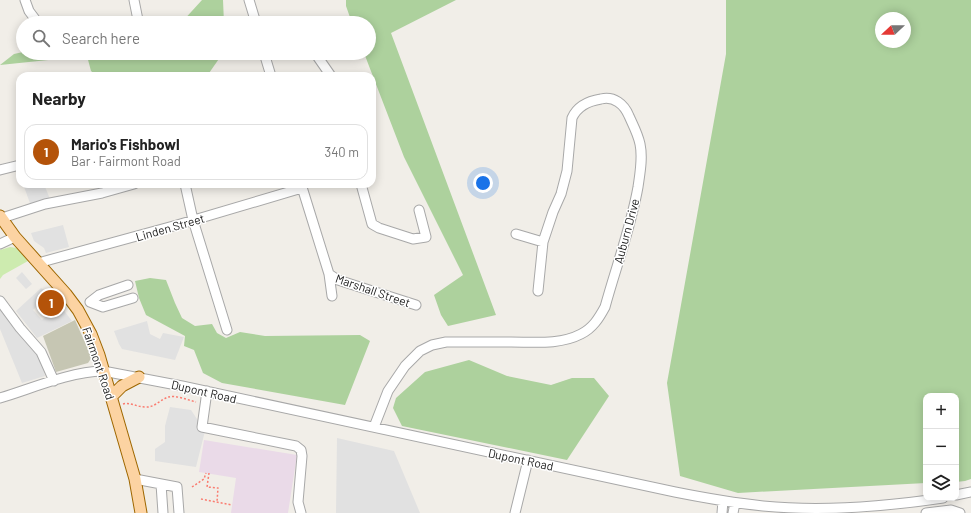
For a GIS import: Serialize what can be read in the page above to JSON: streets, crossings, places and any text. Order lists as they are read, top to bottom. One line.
{"streets":{"main road":["Fairmont Road"],"street":["Linden Street","Auburn Drive","Marshall Street","Dupont Road"]},"crossings":[["Linden Street","Fairmont Road"],["Auburn Drive","Dupont Road"],["Fairmont Road","Dupont Road"]],"north":"left","page":{"search":"Search here","heading":"Nearby","list":[{"mark":"1","name":"Mario's Fishbowl","note":"Bar · Fairmont Road","value":"340 m"}],"pins":"1","map_buttons":["+","−"]}}
